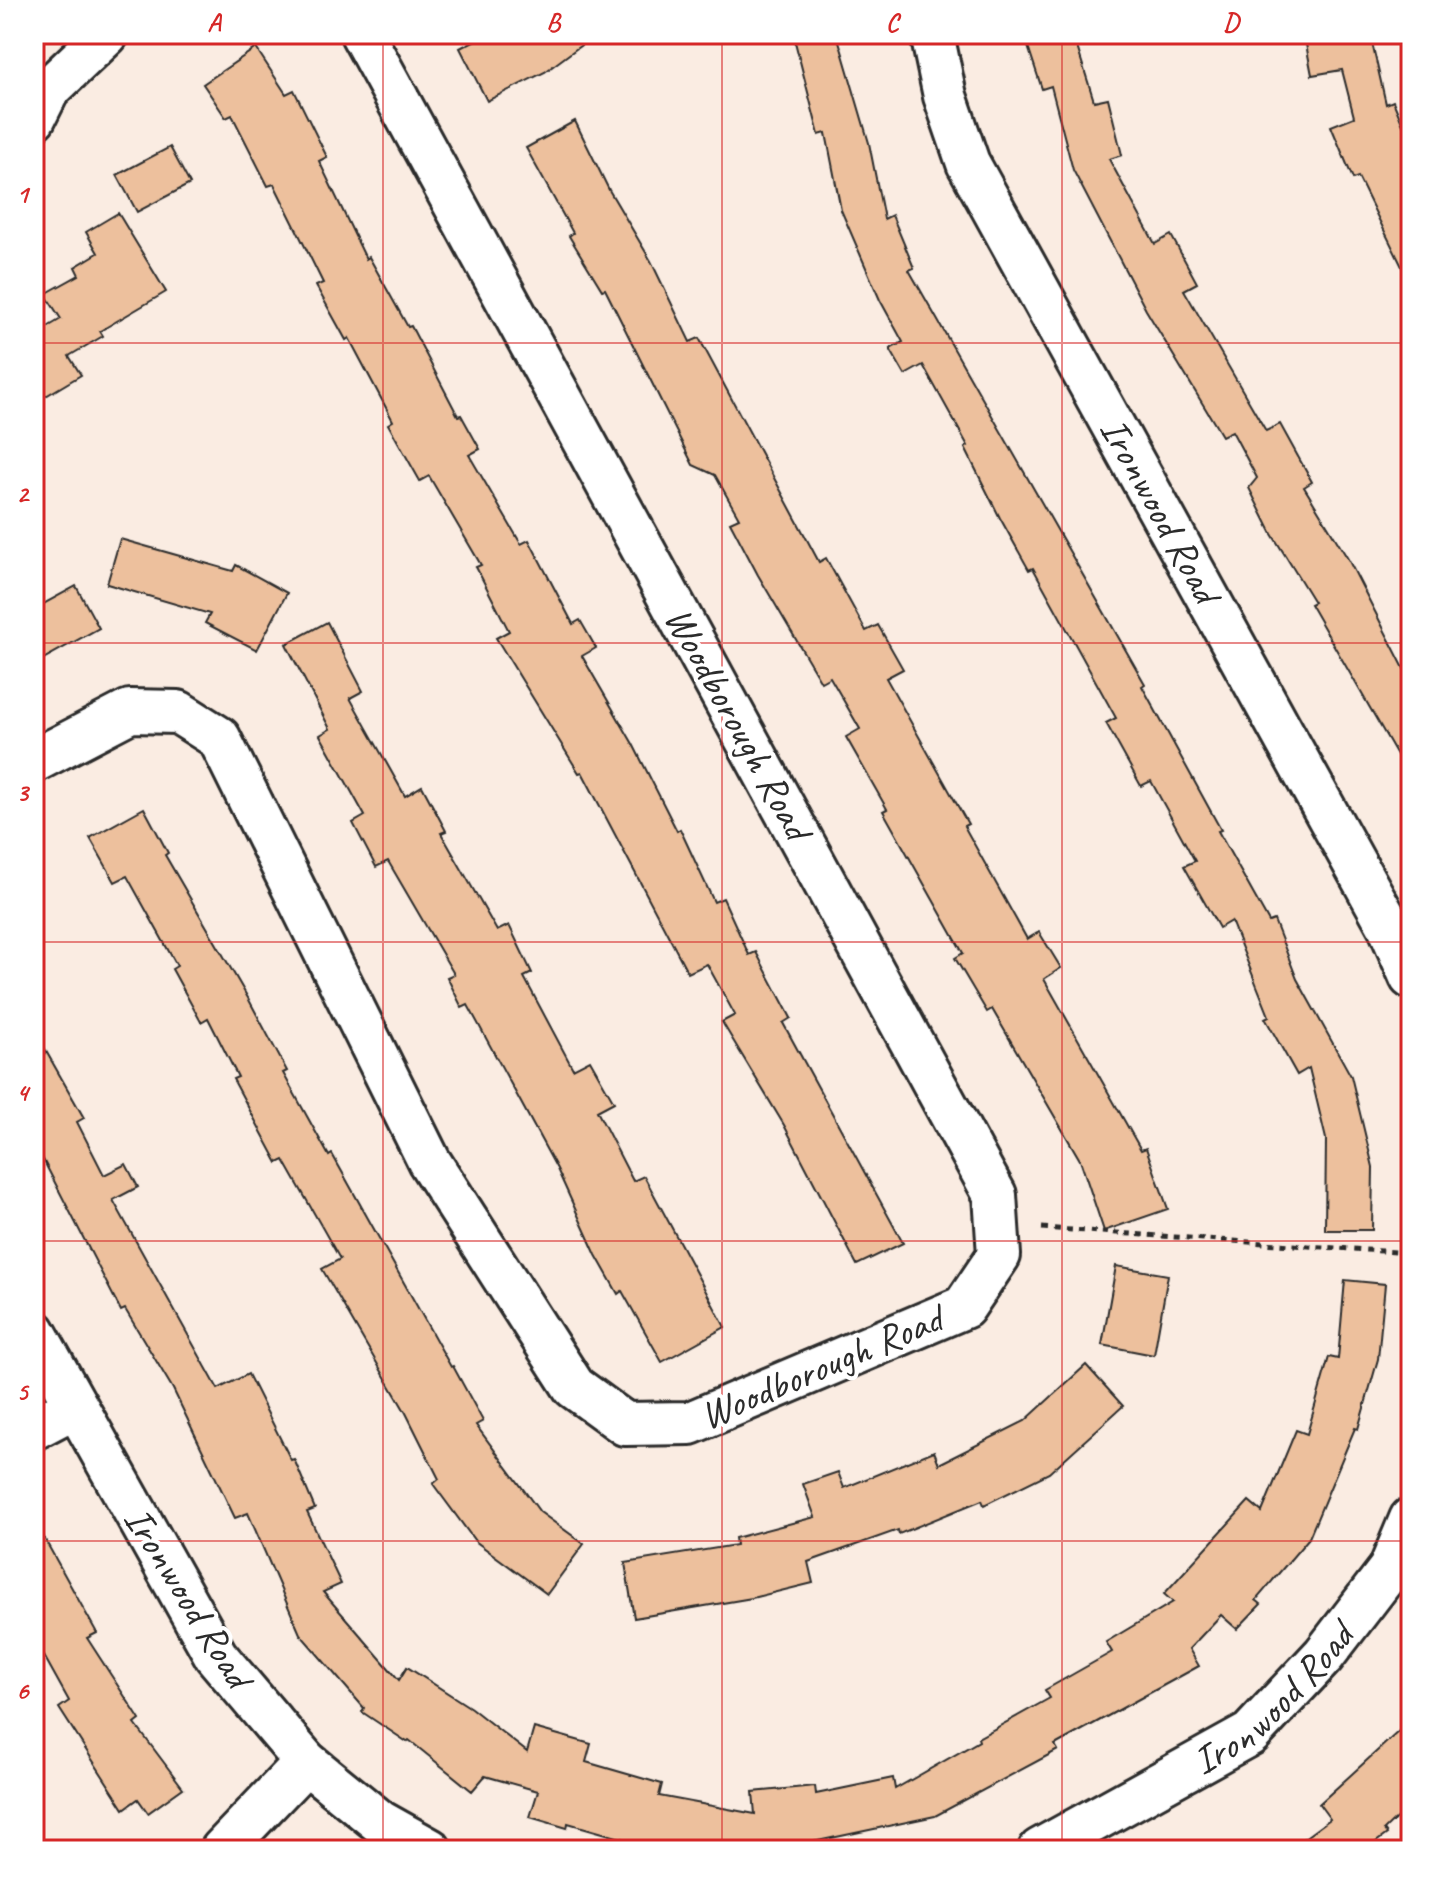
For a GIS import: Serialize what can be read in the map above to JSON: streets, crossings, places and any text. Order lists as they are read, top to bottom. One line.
{"streets":{"street":["Ironwood Road","Woodborough Road"]},"grid":{"columns":["A","B","C","D"],"rows":["1","2","3","4","5","6"]}}
